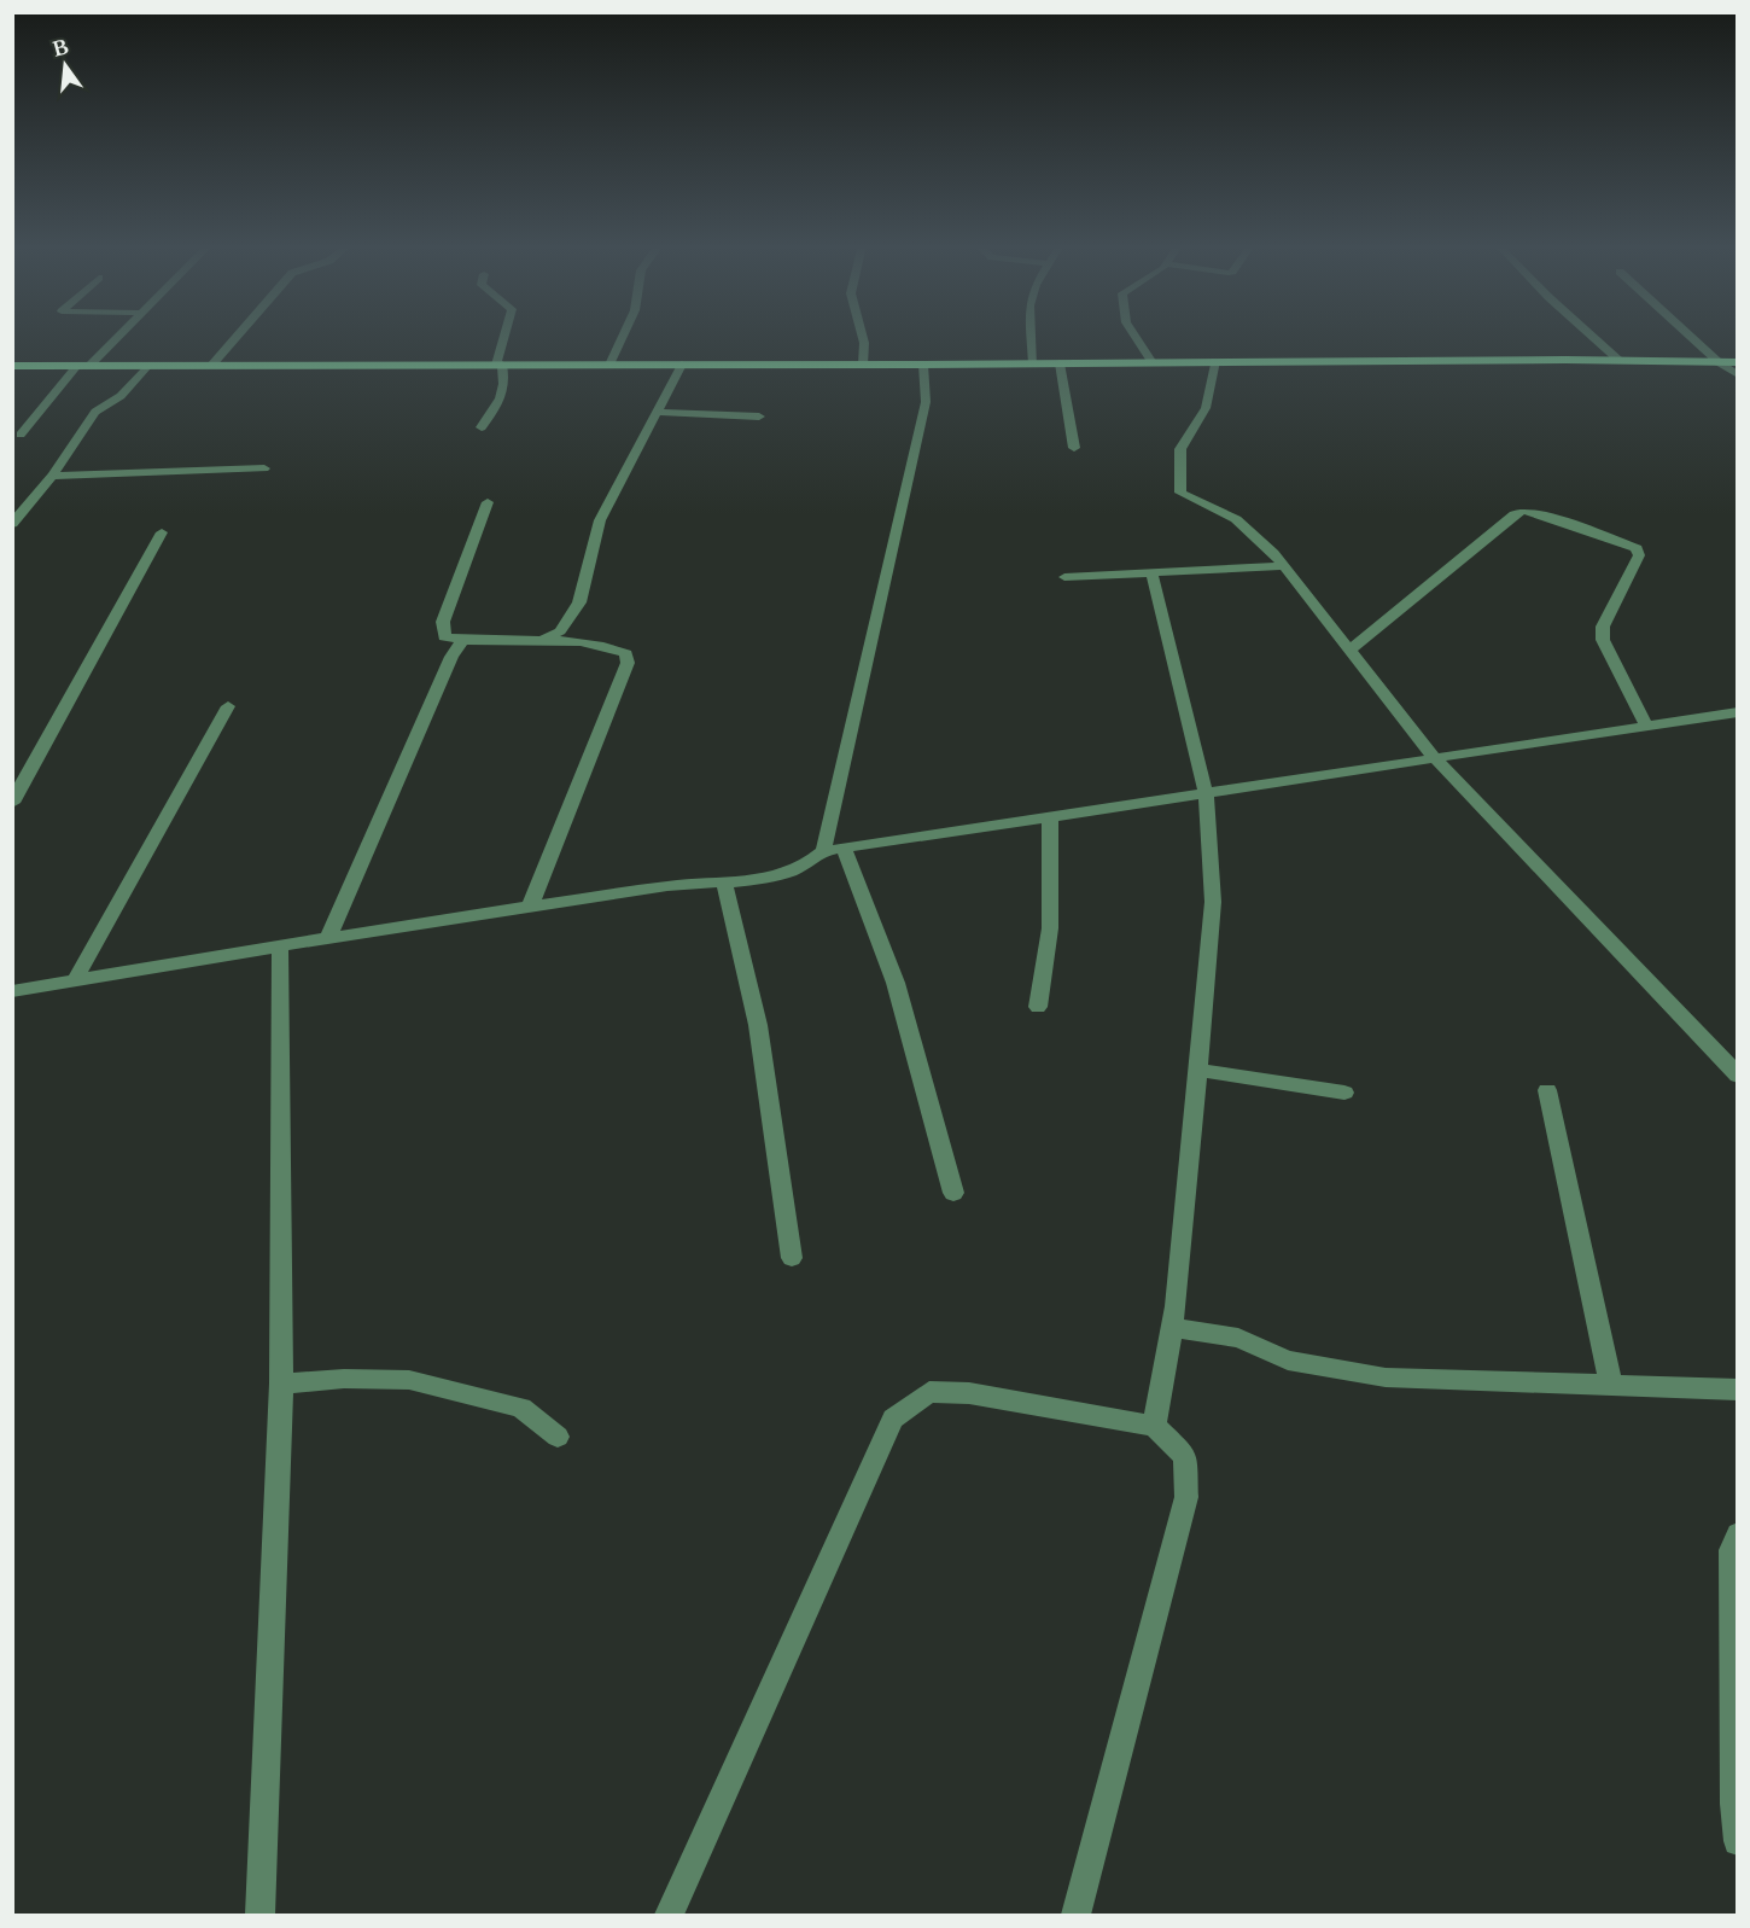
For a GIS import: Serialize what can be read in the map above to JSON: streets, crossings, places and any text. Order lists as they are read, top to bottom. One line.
{"north":"top"}
